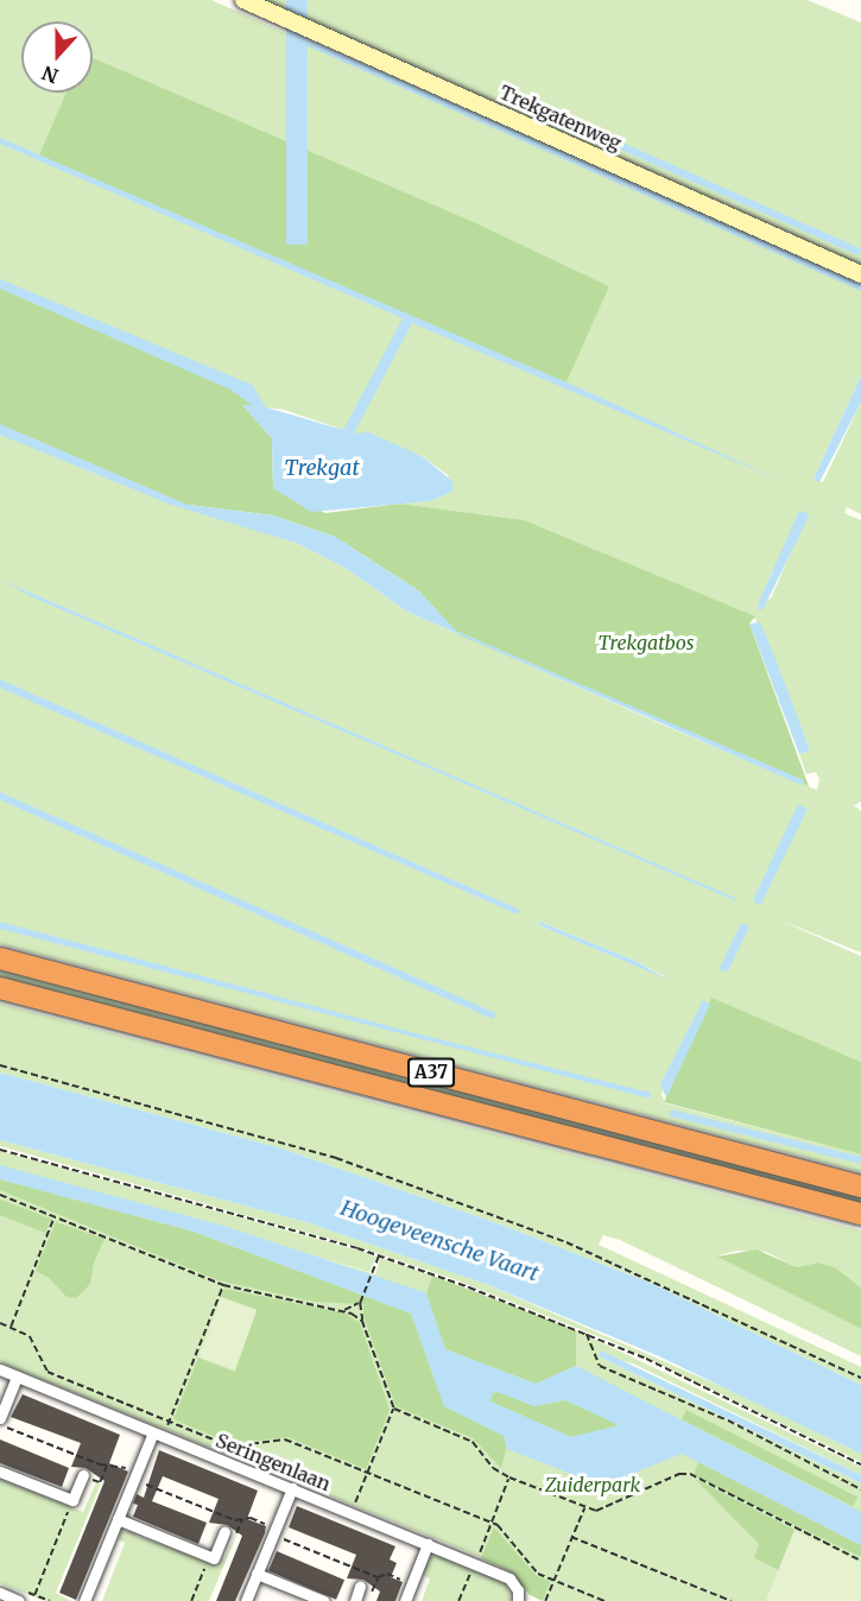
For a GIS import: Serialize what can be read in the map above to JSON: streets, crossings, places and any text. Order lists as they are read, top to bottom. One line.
{"streets":{"highway":["A37"],"street":["Trekgatenweg","Seringenlaan"]},"water":["Trekgat","Hoogeveensche Vaart"],"parks":["Trekgatbos","Zuiderpark"],"north":"bottom"}
